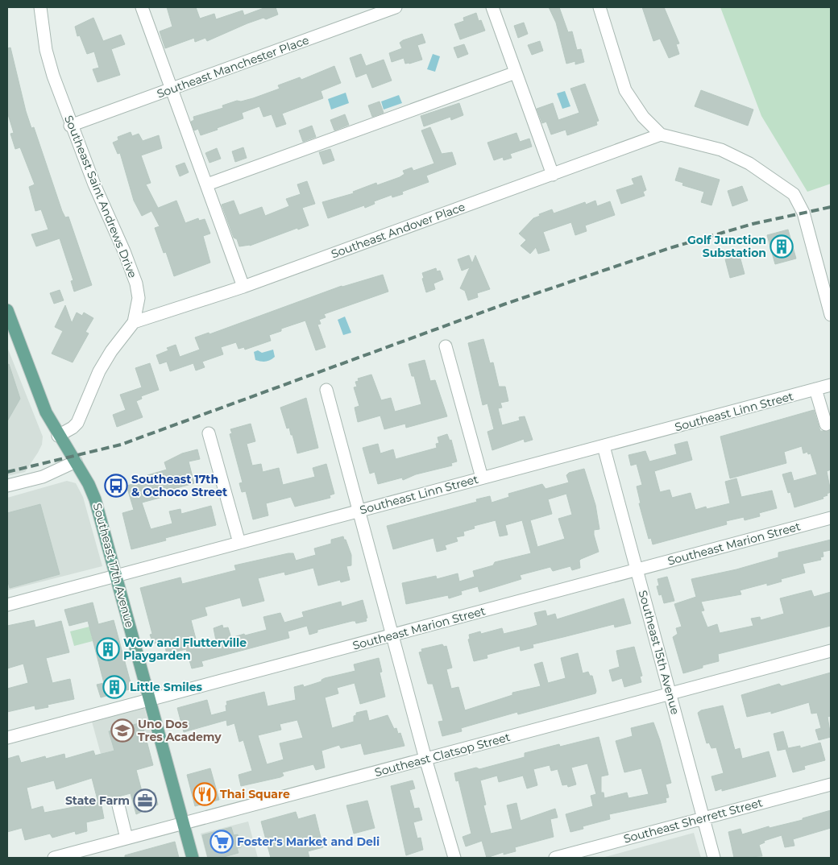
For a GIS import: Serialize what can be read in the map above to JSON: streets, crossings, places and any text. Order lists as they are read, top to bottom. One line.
{"streets":{"main road":["Southeast 17th Avenue"],"street":["Southeast Manchester Place","Southeast Saint Andrews Drive","Southeast Andover Place","Southeast Linn Street","Southeast Marion Street","Southeast 15th Avenue","Southeast Clatsop Street","Southeast Sherrett Street"]},"crossings":[["Southeast Manchester Place","Southeast Saint Andrews Drive"],["Southeast Saint Andrews Drive","Southeast Andover Place"],["Southeast Saint Andrews Drive","Southeast 17th Avenue"],["Southeast Linn Street","Southeast 17th Avenue"],["Southeast Linn Street","Southeast 15th Avenue"],["Southeast Marion Street","Southeast 17th Avenue"],["Southeast Marion Street","Southeast 15th Avenue"],["Southeast 17th Avenue","Southeast Clatsop Street"],["Southeast 15th Avenue","Southeast Clatsop Street"],["Southeast 15th Avenue","Southeast Sherrett Street"]],"places":{"building":["Golf Junction Substation","Wow and Flutterville Playgarden","Little Smiles"],"bus stop":["Southeast 17th & Ochoco Street"],"school or university":["Uno Dos Tres Academy"],"restaurant":["Thai Square"],"office":["State Farm"],"supermarket":["Foster's Market and Deli"]}}
